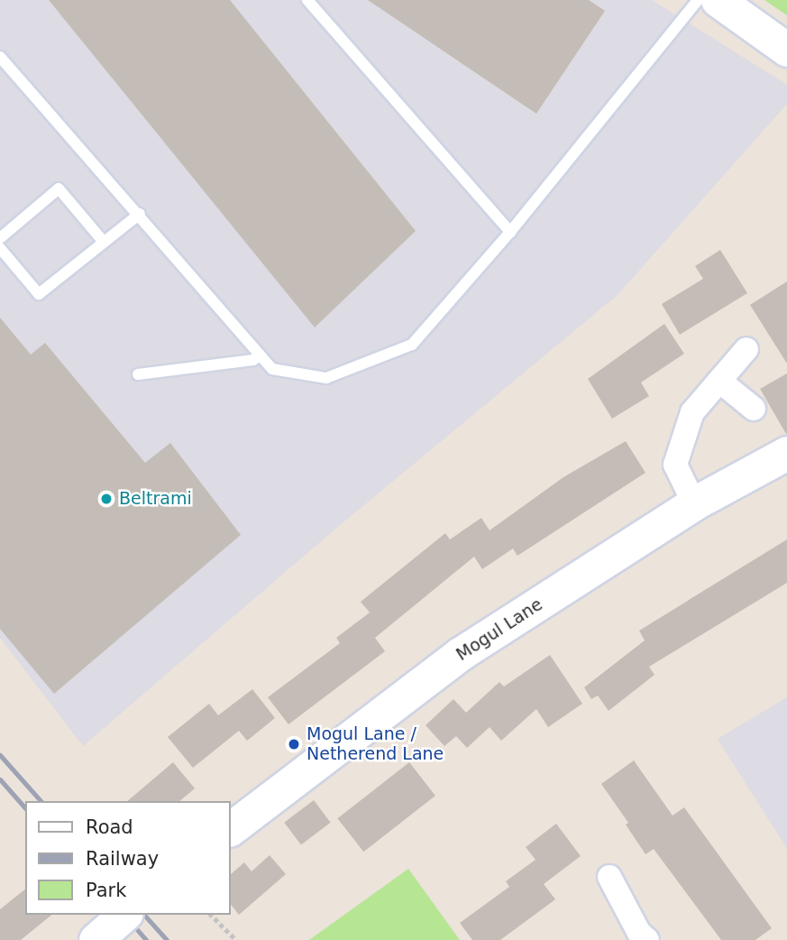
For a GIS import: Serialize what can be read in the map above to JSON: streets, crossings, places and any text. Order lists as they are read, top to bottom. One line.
{"streets":{"street":["Mogul Lane"]},"places":["Beltrami","Mogul Lane / Netherend Lane"],"legend":["Road","Railway","Park"]}
